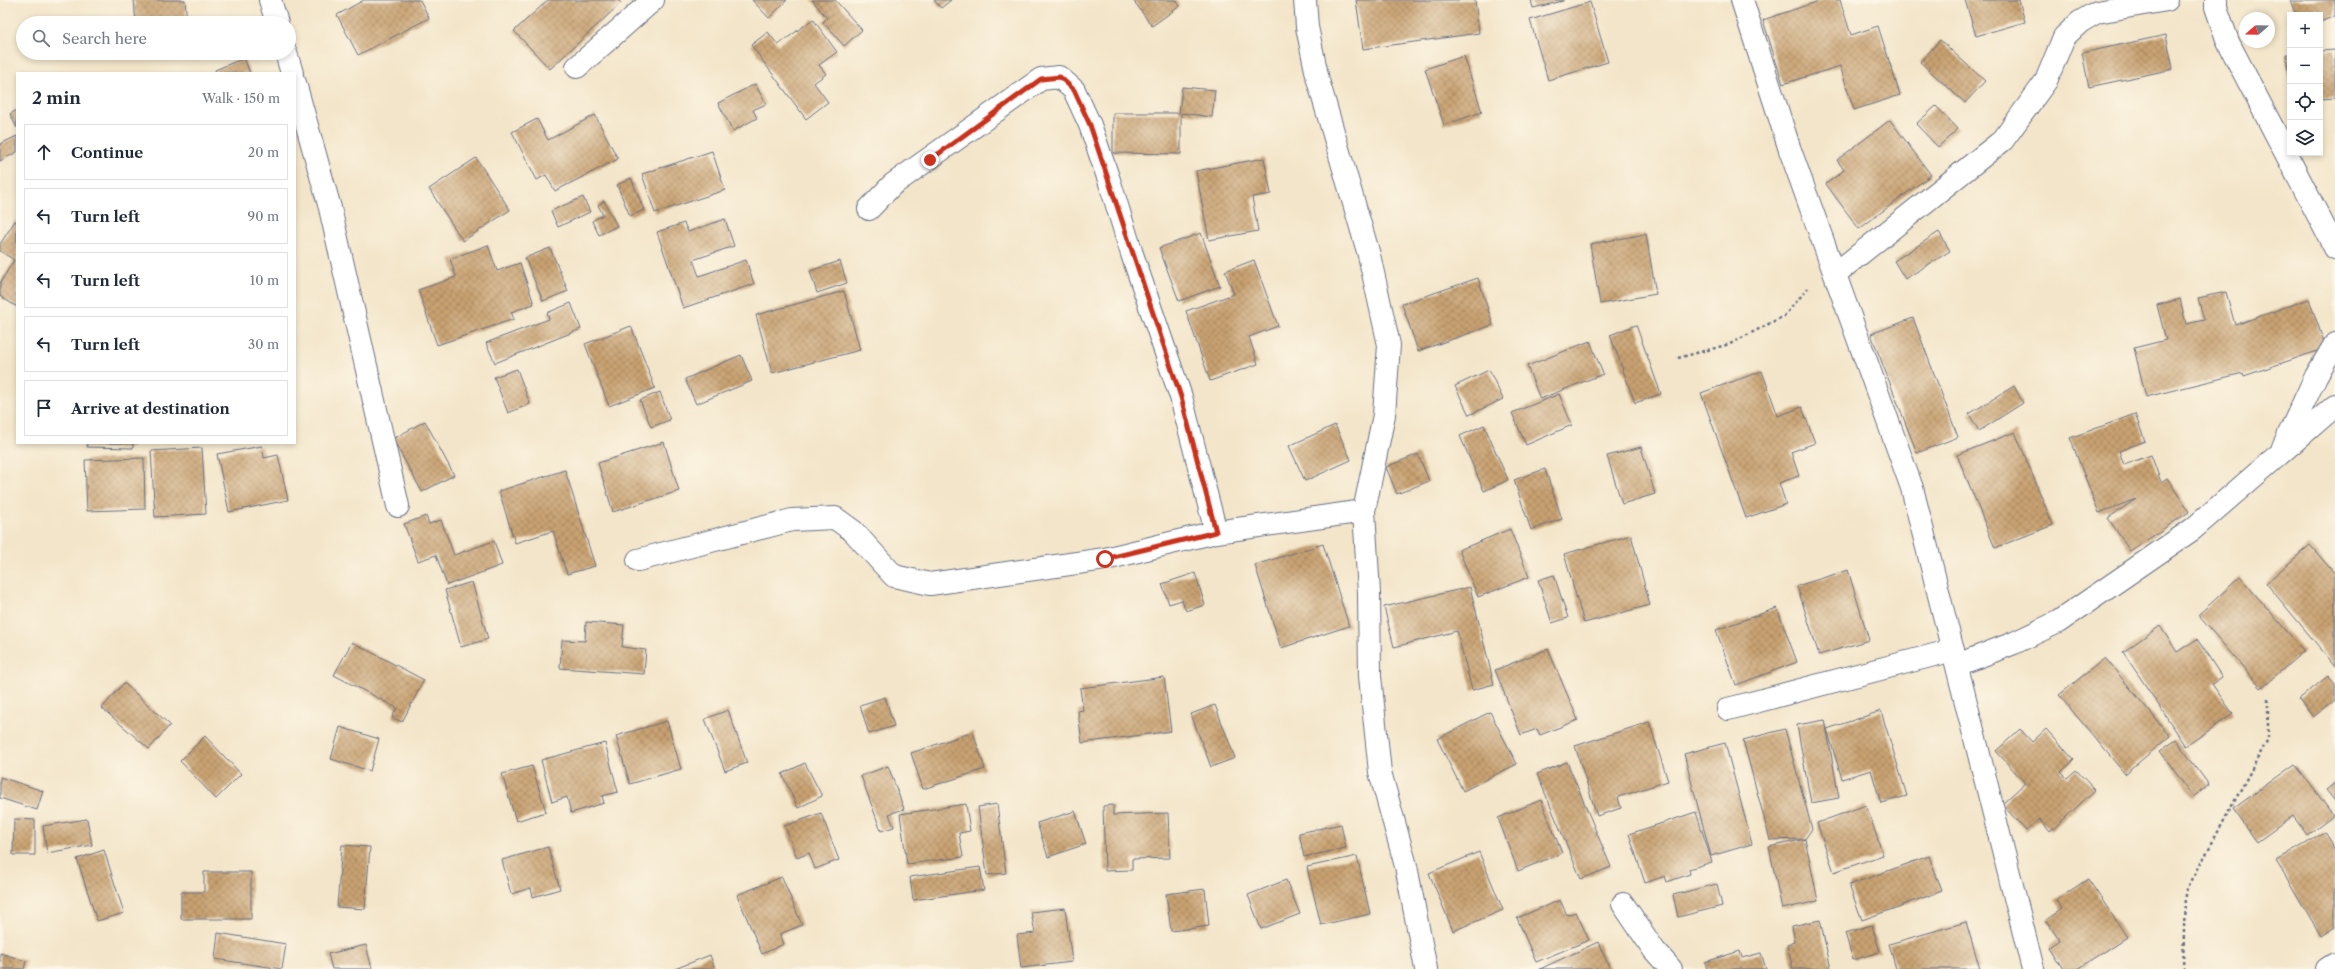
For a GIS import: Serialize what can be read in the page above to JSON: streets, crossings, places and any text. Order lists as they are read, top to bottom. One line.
{"north":"left","page":{"map_buttons":["+","−"],"search":"Search here","heading":["2 min","Walk · 150 m"],"list":[["Continue","20 m"],["Turn left","90 m"],["Turn left","10 m"],["Turn left","30 m"],"Arrive at destination"]}}
